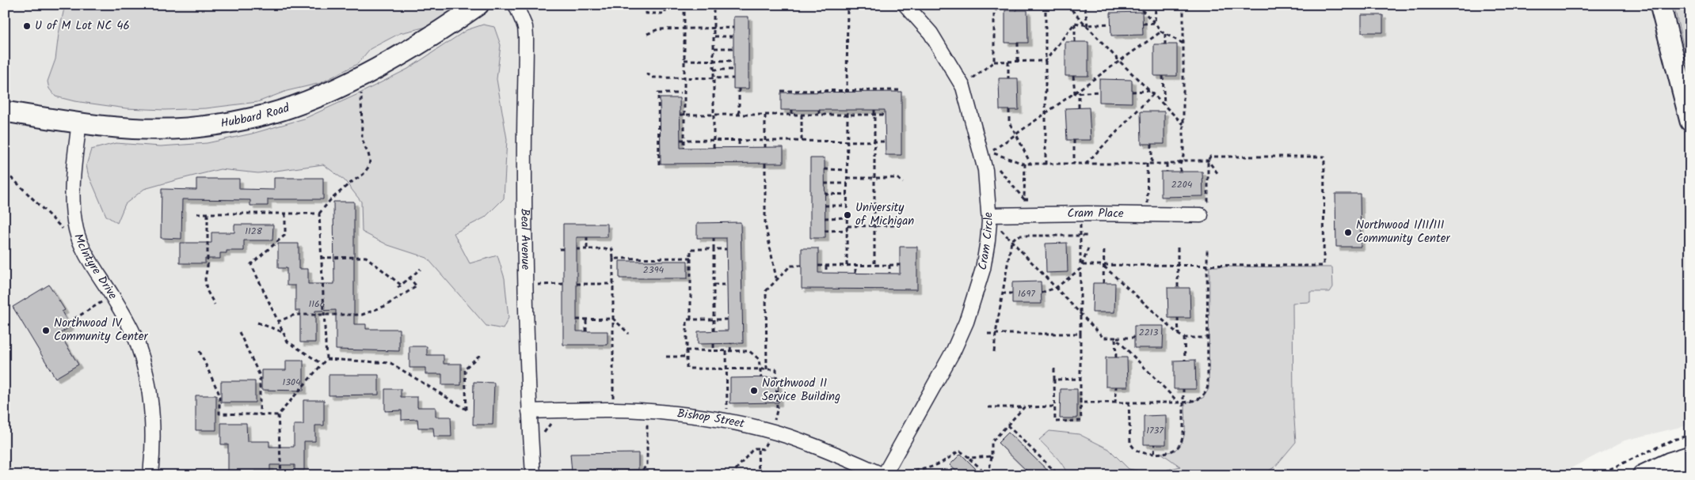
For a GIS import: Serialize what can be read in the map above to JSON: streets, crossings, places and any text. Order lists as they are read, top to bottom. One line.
{"streets":{"street":["Hubbard Road","Cram Place","Beal Avenue","Cram Circle","McIntyre Drive","Bishop Street"]},"crossings":[["Hubbard Road","McIntyre Drive"],["Cram Place","Cram Circle"],["Beal Avenue","Bishop Street"],["Cram Circle","Bishop Street"]],"places":["U of M Lot NC 46","University of Michigan","Northwood I/II/III Community Center","Northwood IV Community Center","Northwood II Service Building"],"house_numbers":["2204","1128","2394","1697","1166","2213","1304","1737"]}
